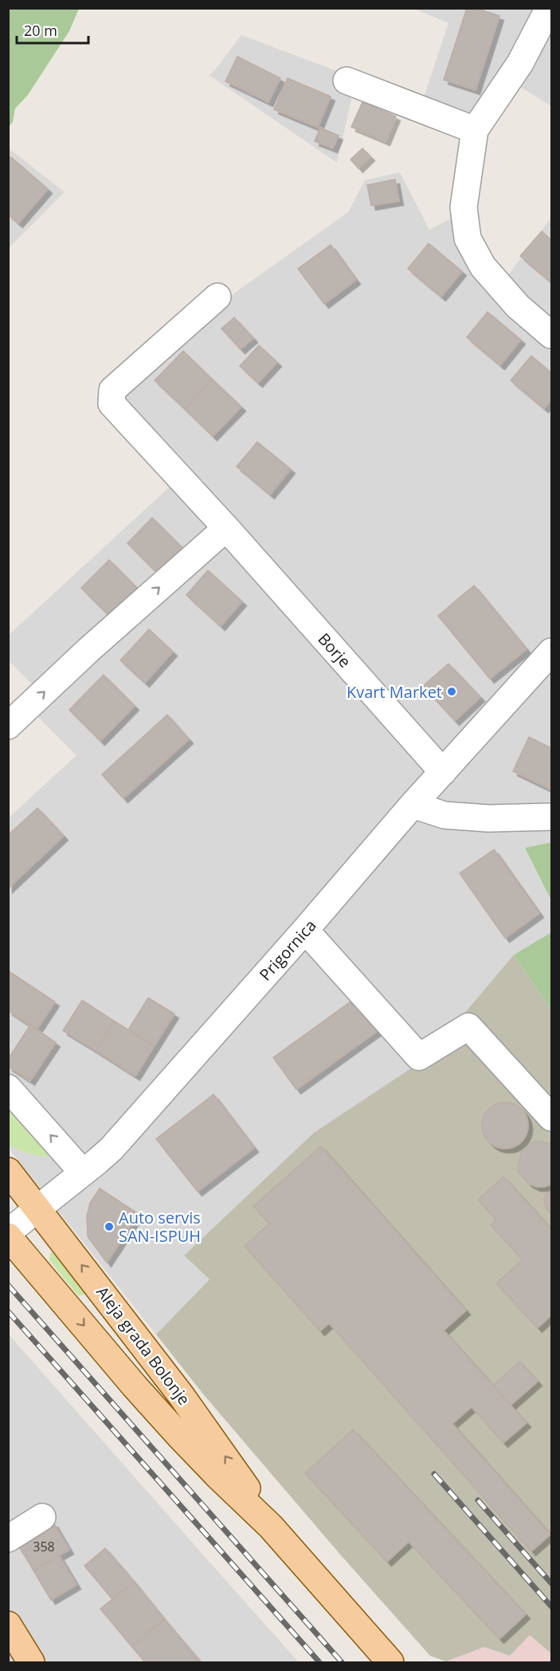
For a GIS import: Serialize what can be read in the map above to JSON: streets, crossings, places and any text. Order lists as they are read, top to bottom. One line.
{"streets":{"main road":["Aleja grada Bolonje"],"street":["Borje","Prigornica"]},"crossings":[["Borje","Prigornica"],["Prigornica","Aleja grada Bolonje"]],"places":["Kvart Market","Auto servis SAN-ISPUH"],"house_numbers":["358"],"scale_bar":"20 m"}
